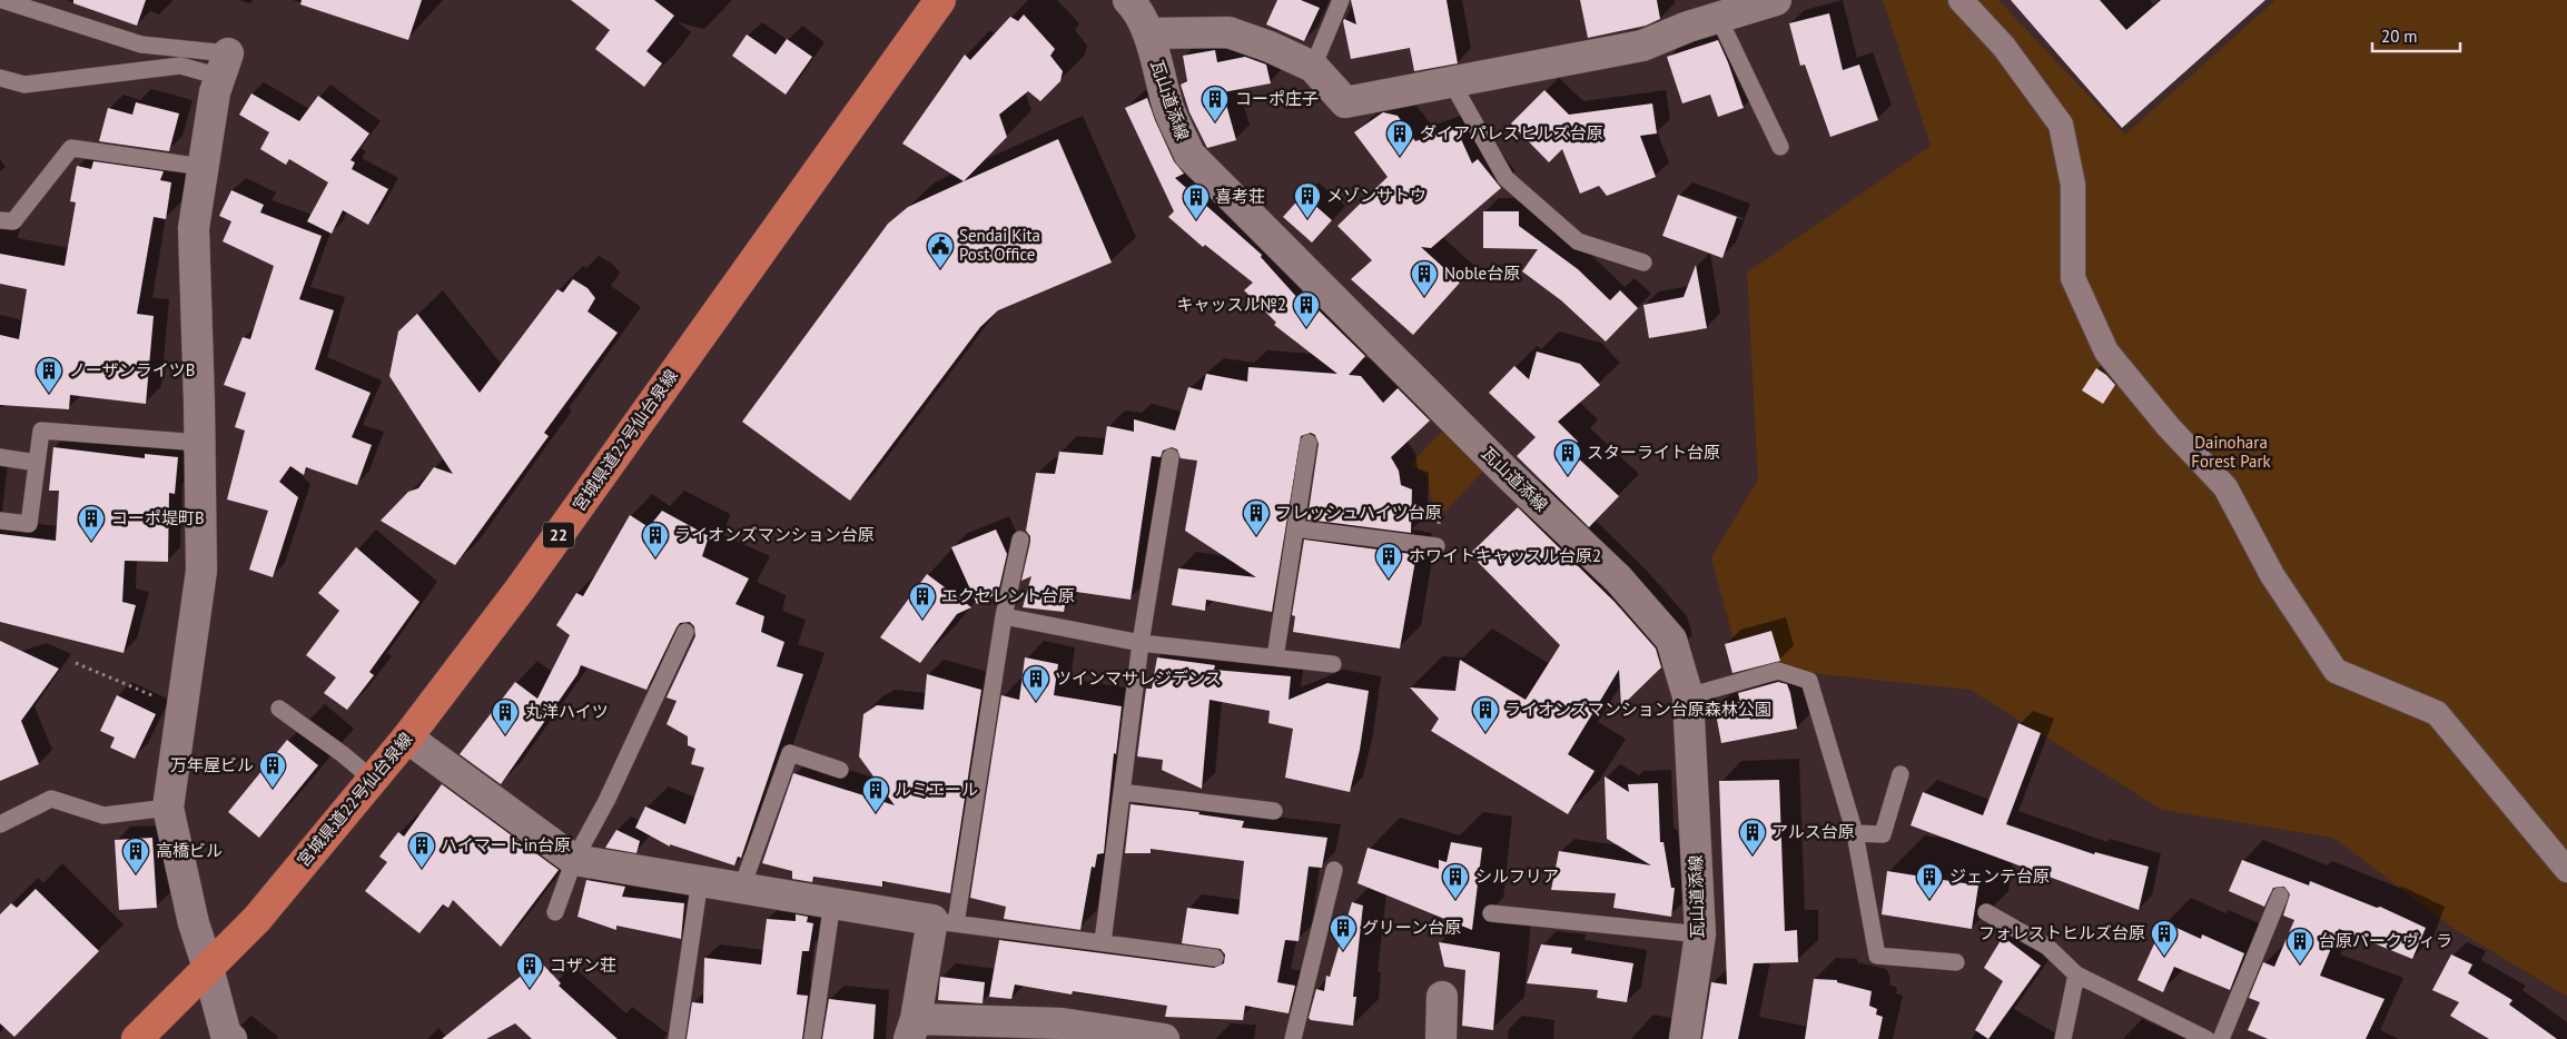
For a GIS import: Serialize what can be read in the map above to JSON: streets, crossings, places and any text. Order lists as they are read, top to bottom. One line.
{"streets":{"main road":["宮城県道22号仙台泉線","22"],"street":["瓦山道添線"]},"parks":["Dainohara Forest Park"],"places":{"building":["コーポ庄子","ダイアパレスヒルズ台原","メゾンサトウ","喜考荘","Noble台原","キャッスル№2","ノーザンライツB","スターライト台原","フレッシュハイツ台原","コーポ堤町B","ライオンズマンション台原","ホワイトキャッスル台原2","エクセレント台原","ツインマサレジデンス","ライオンズマンション台原森林公園","丸洋ハイツ","万年屋ビル","ルミエール","アルス台原","ハイマートin台原","高橋ビル","シルフリア","ジェンテ台原","グリーン台原","フォレストヒルズ台原","台原パークヴィラ","コザン荘"],"public building":["Sendai Kita Post Office"]},"scale_bar":"20 m"}
